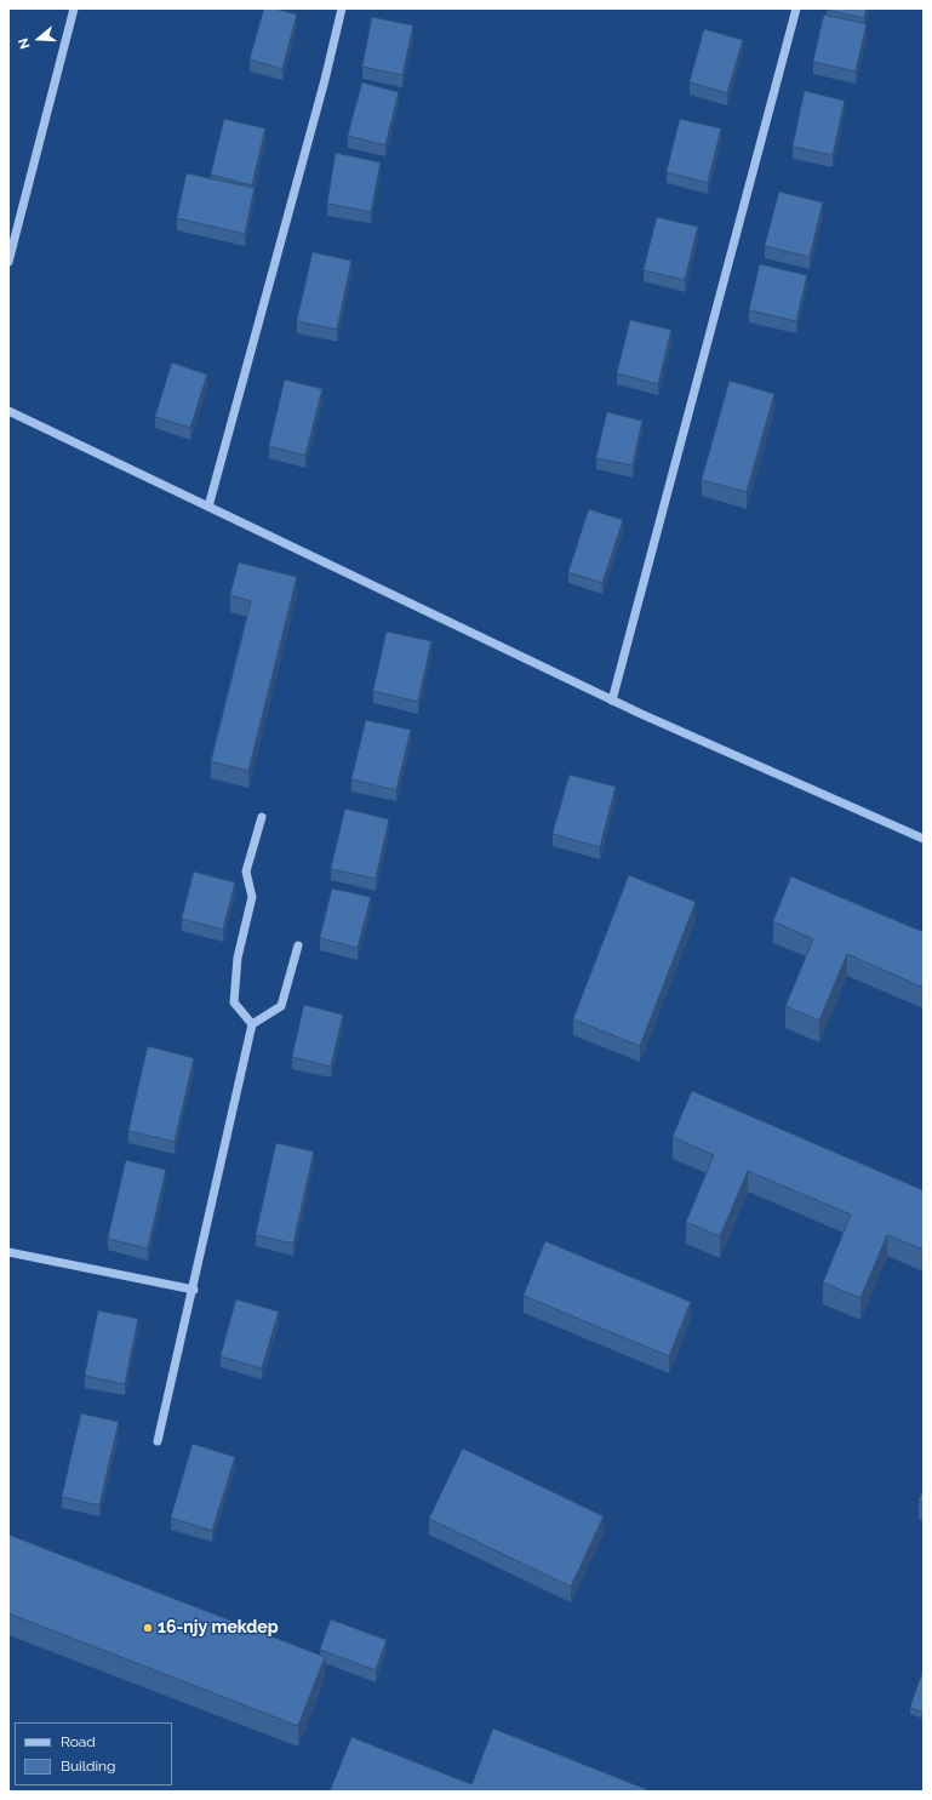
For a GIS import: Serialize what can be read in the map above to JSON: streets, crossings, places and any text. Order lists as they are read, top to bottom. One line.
{"places":["16-njy mekdep"],"legend":["Road","Building"],"north":"left"}
